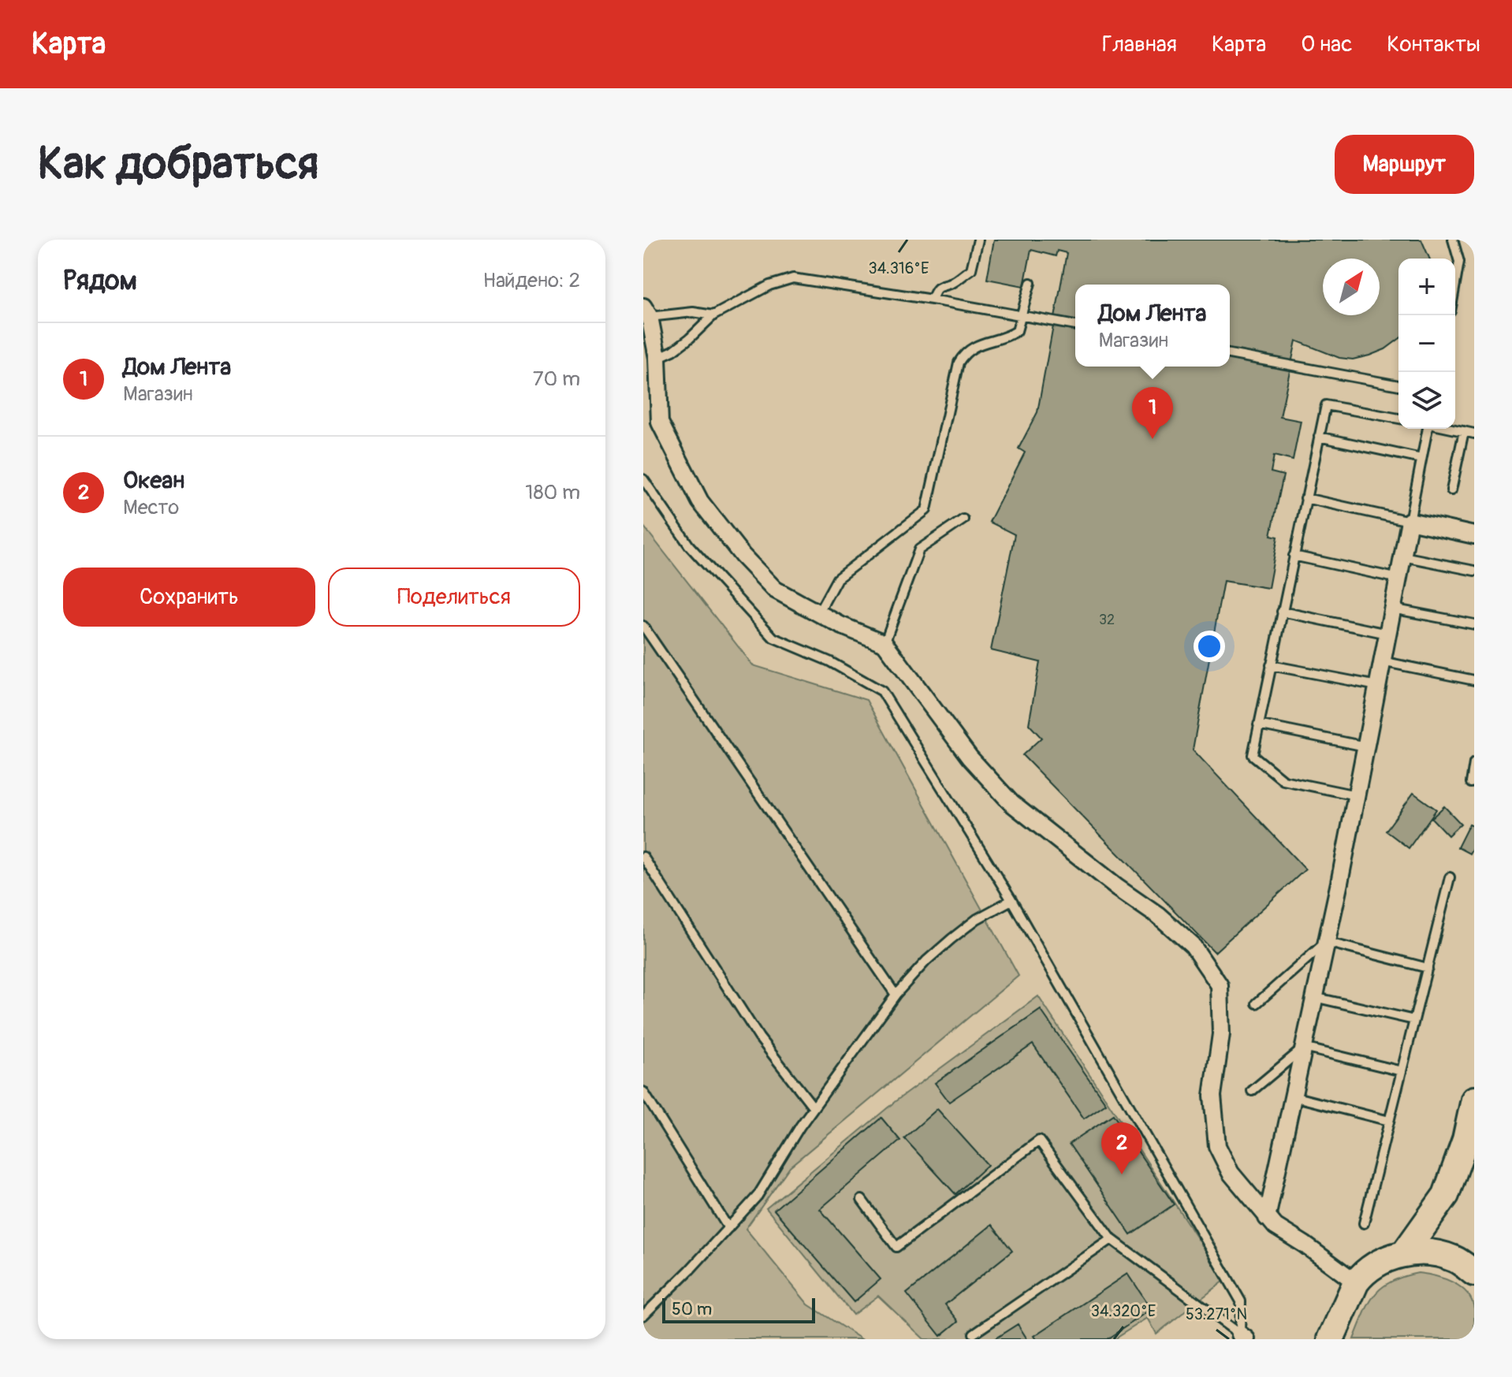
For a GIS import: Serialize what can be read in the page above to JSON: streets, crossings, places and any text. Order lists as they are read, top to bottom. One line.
{"house_numbers":["32"],"scale_bar":"50 m","north":"top right","page":{"header":"Карта","nav":["Главная","Карта","О нас","Контакты"],"buttons":["Маршрут",["Сохранить","Поделиться"]],"title":"Как добраться","heading":["Рядом","Найдено: 2"],"map_buttons":["+","−"],"popup":["Дом Лента","Магазин"],"list":[{"mark":"1","name":"Дом Лента","note":"Магазин","value":"70 m"},{"mark":"2","name":"Океан","note":"Место","value":"180 m"}],"pins":["1","2"],"scale":"50 m"},"coordinates":["34.316°E","34.320°E","53.271°N"]}
